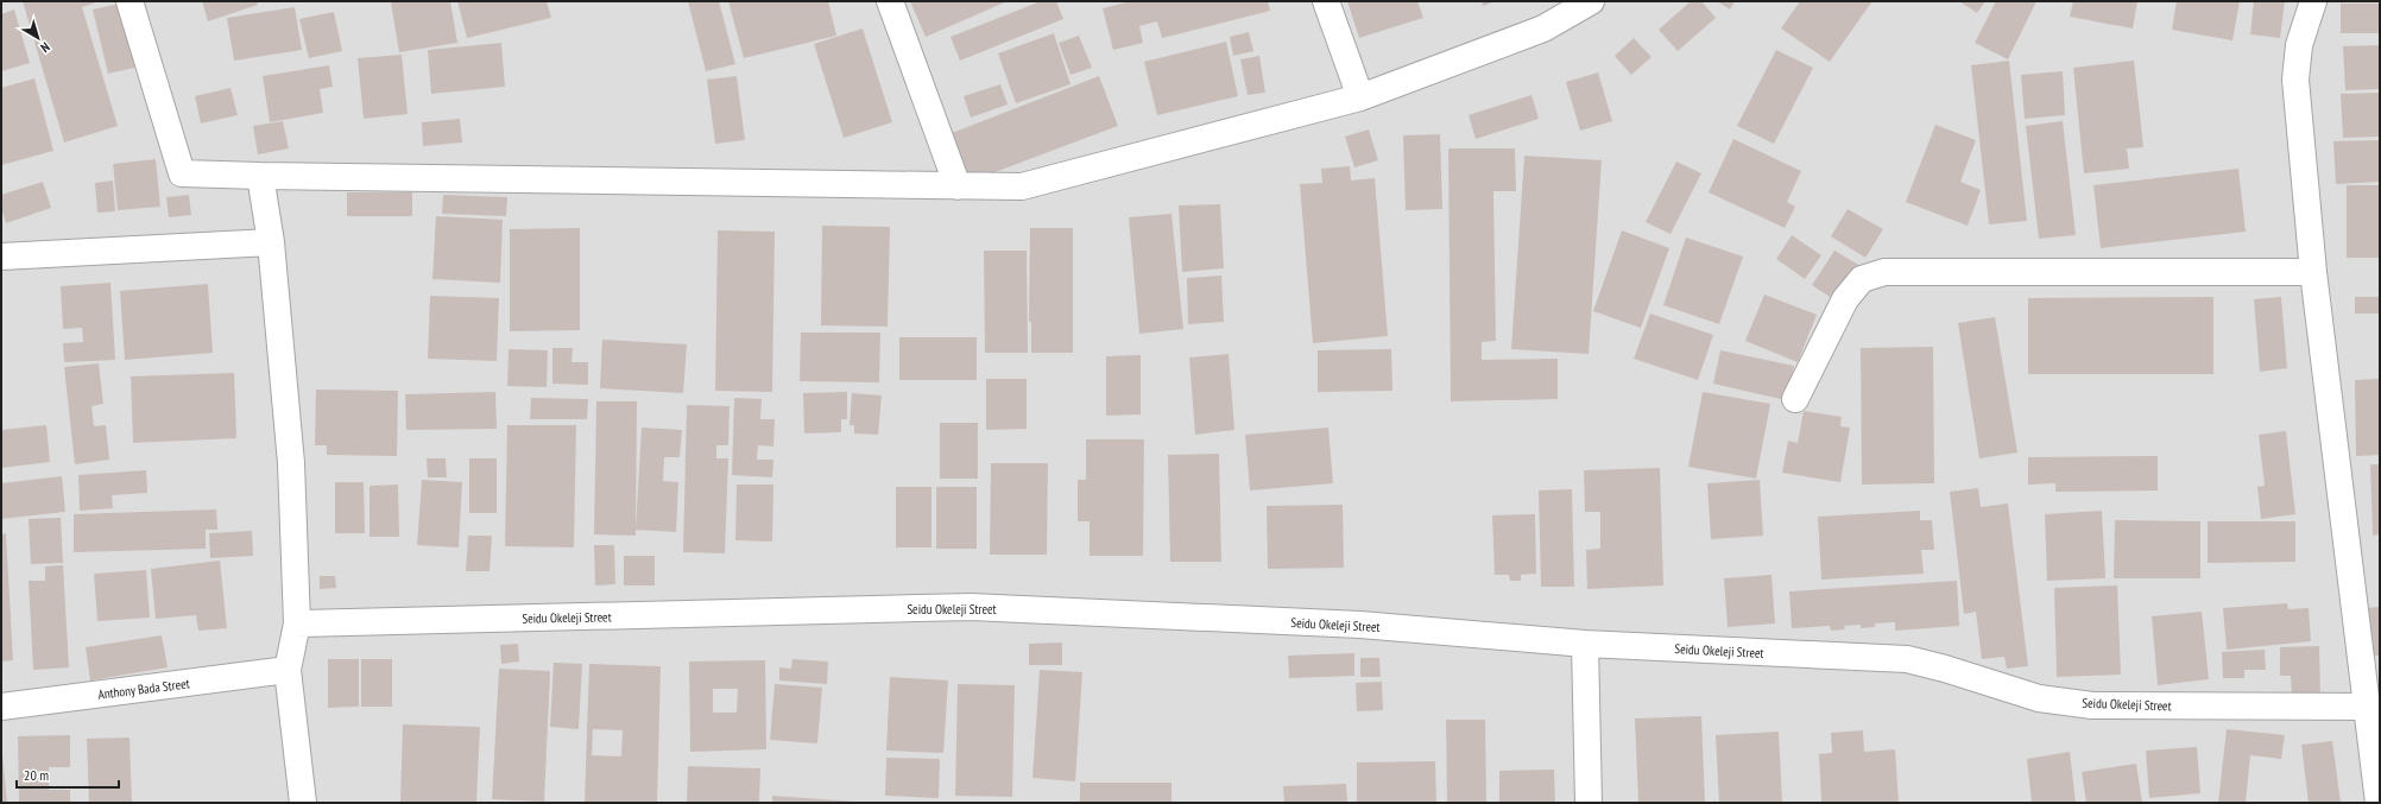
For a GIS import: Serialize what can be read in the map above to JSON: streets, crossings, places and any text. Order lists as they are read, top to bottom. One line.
{"streets":{"street":["Seidu Okeleji Street","Anthony Bada Street"]},"scale_bar":"20 m","north":"bottom right"}
